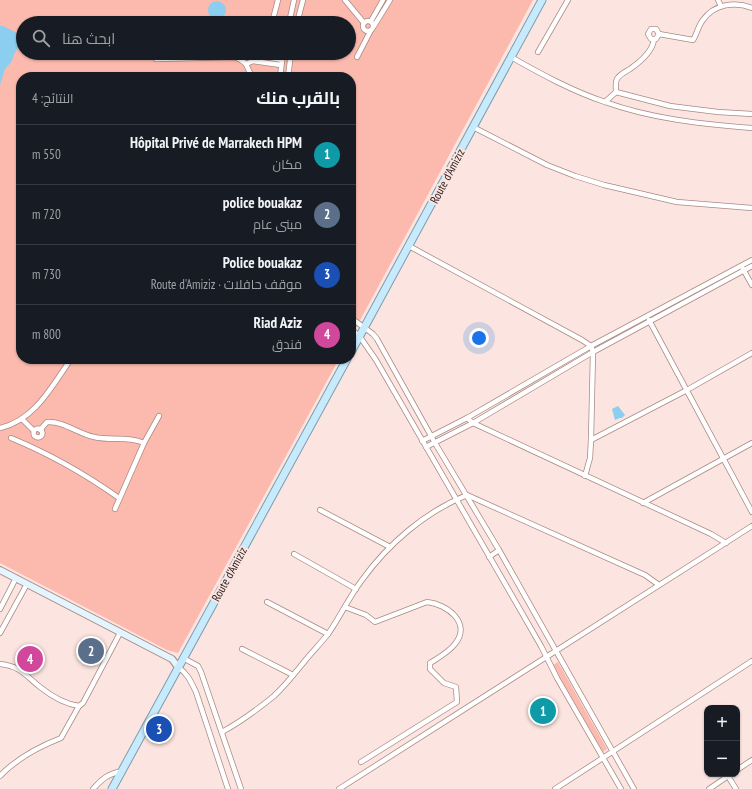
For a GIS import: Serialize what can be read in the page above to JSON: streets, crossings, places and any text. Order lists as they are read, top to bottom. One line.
{"streets":{"main road":["Route d'Amiziz"]},"page":{"search":"ابحث هنا","heading":["بالقرب منك","النتائج: 4"],"list":[{"mark":"1","name":"Hôpital Privé de Marrakech HPM","note":"مكان","value":"550 m"},{"mark":"2","name":"police bouakaz","note":"مبنى عام","value":"720 m"},{"mark":"3","name":"Police bouakaz","note":"موقف حافلات · Route d'Amiziz","value":"730 m"},{"mark":"4","name":"Riad Aziz","note":"فندق","value":"800 m"}],"pins":["2","4","1","3"],"map_buttons":["+","−"]}}
